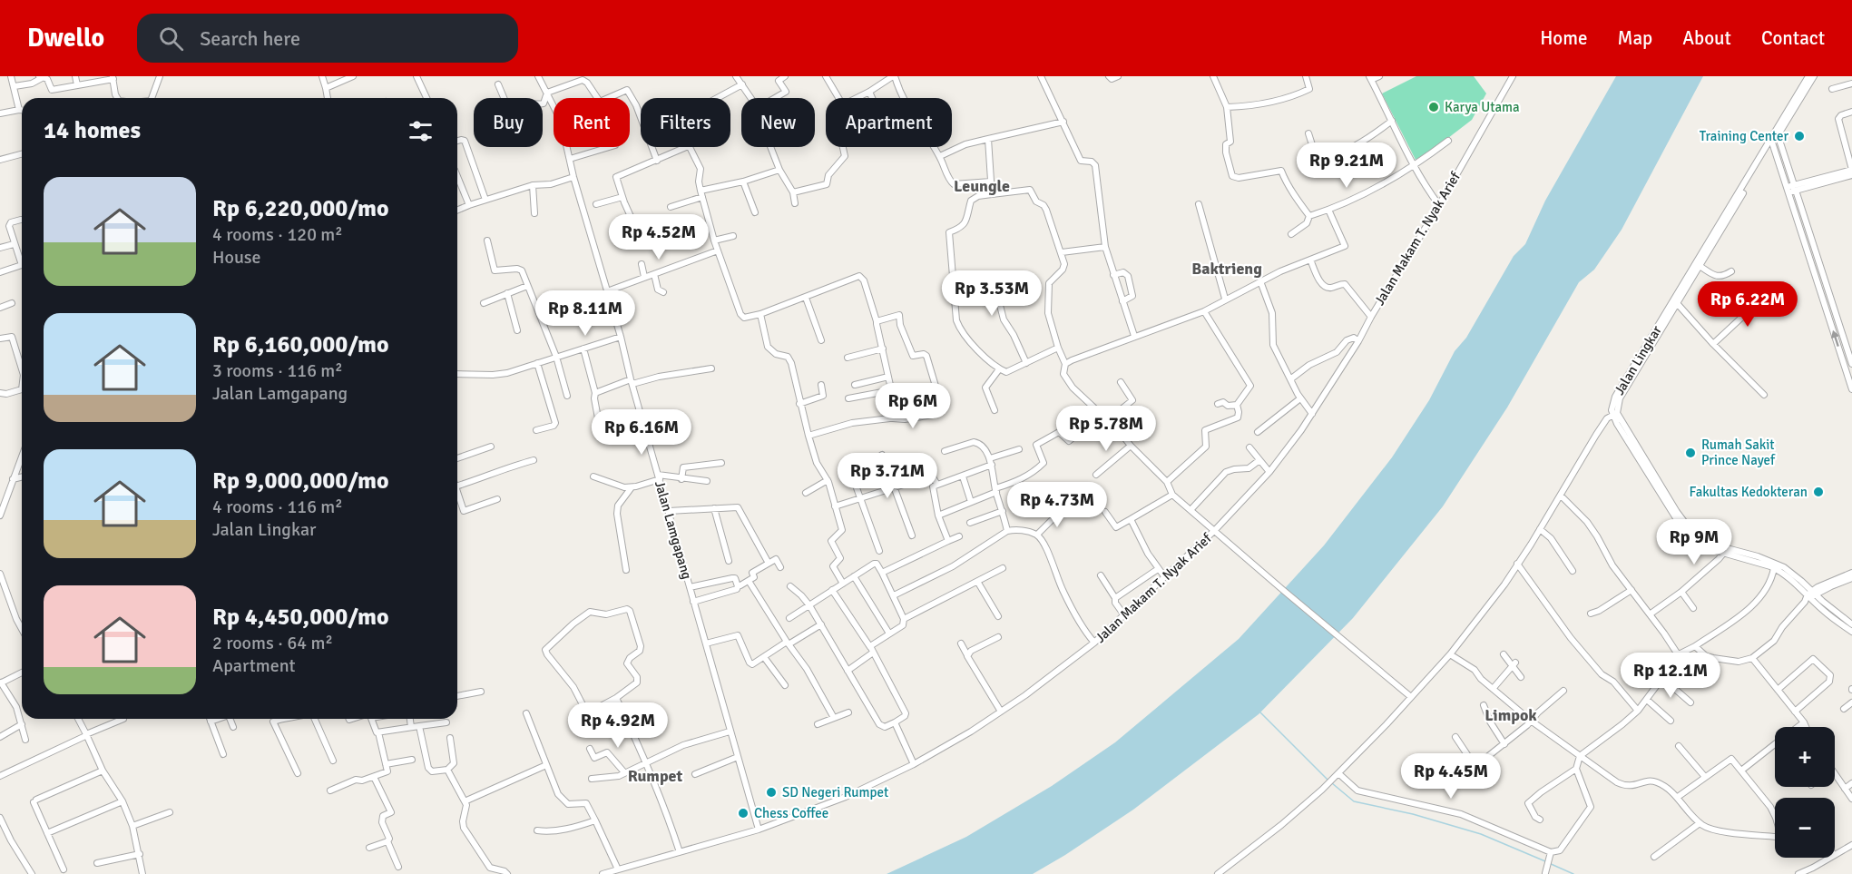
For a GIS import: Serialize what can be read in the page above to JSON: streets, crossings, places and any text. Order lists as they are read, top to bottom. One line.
{"streets":{"street":["Jalan Makam T. Nyak Arief","Jalan Lingkar","Jalan Lamgapang"]},"crossings":[["Jalan Makam T. Nyak Arief","Jalan Lamgapang"]],"districts":["Leungle","Baktrieng","Limpok","Rumpet"],"places":["Karya Utama","Training Center","Rumah Sakit Prince Nayef","Fakultas Kedokteran","SD Negeri Rumpet","Chess Coffee"],"page":{"header":"Dwello","search":"Search here","nav":["Home","Map","About","Contact"],"chip":["Buy","Rent","Filters","New","Apartment"],"heading":"14 homes","price":["Rp 9.21M","Rp 4.52M","Rp 3.53M","Rp 6.22M","Rp 8.11M","Rp 6M","Rp 5.78M","Rp 6.16M","Rp 3.71M","Rp 4.73M","Rp 9M","Rp 12.1M","Rp 4.92M","Rp 4.45M"],"list":[{"name":"Rp 6,220,000/mo","note":"4 rooms · 120 m² · House"},{"name":"Rp 6,160,000/mo","note":"3 rooms · 116 m² · Jalan Lamgapang"},{"name":"Rp 9,000,000/mo","note":"4 rooms · 116 m² · Jalan Lingkar"},{"name":"Rp 4,450,000/mo","note":"2 rooms · 64 m² · Apartment"}],"map_buttons":["+","−"]}}
